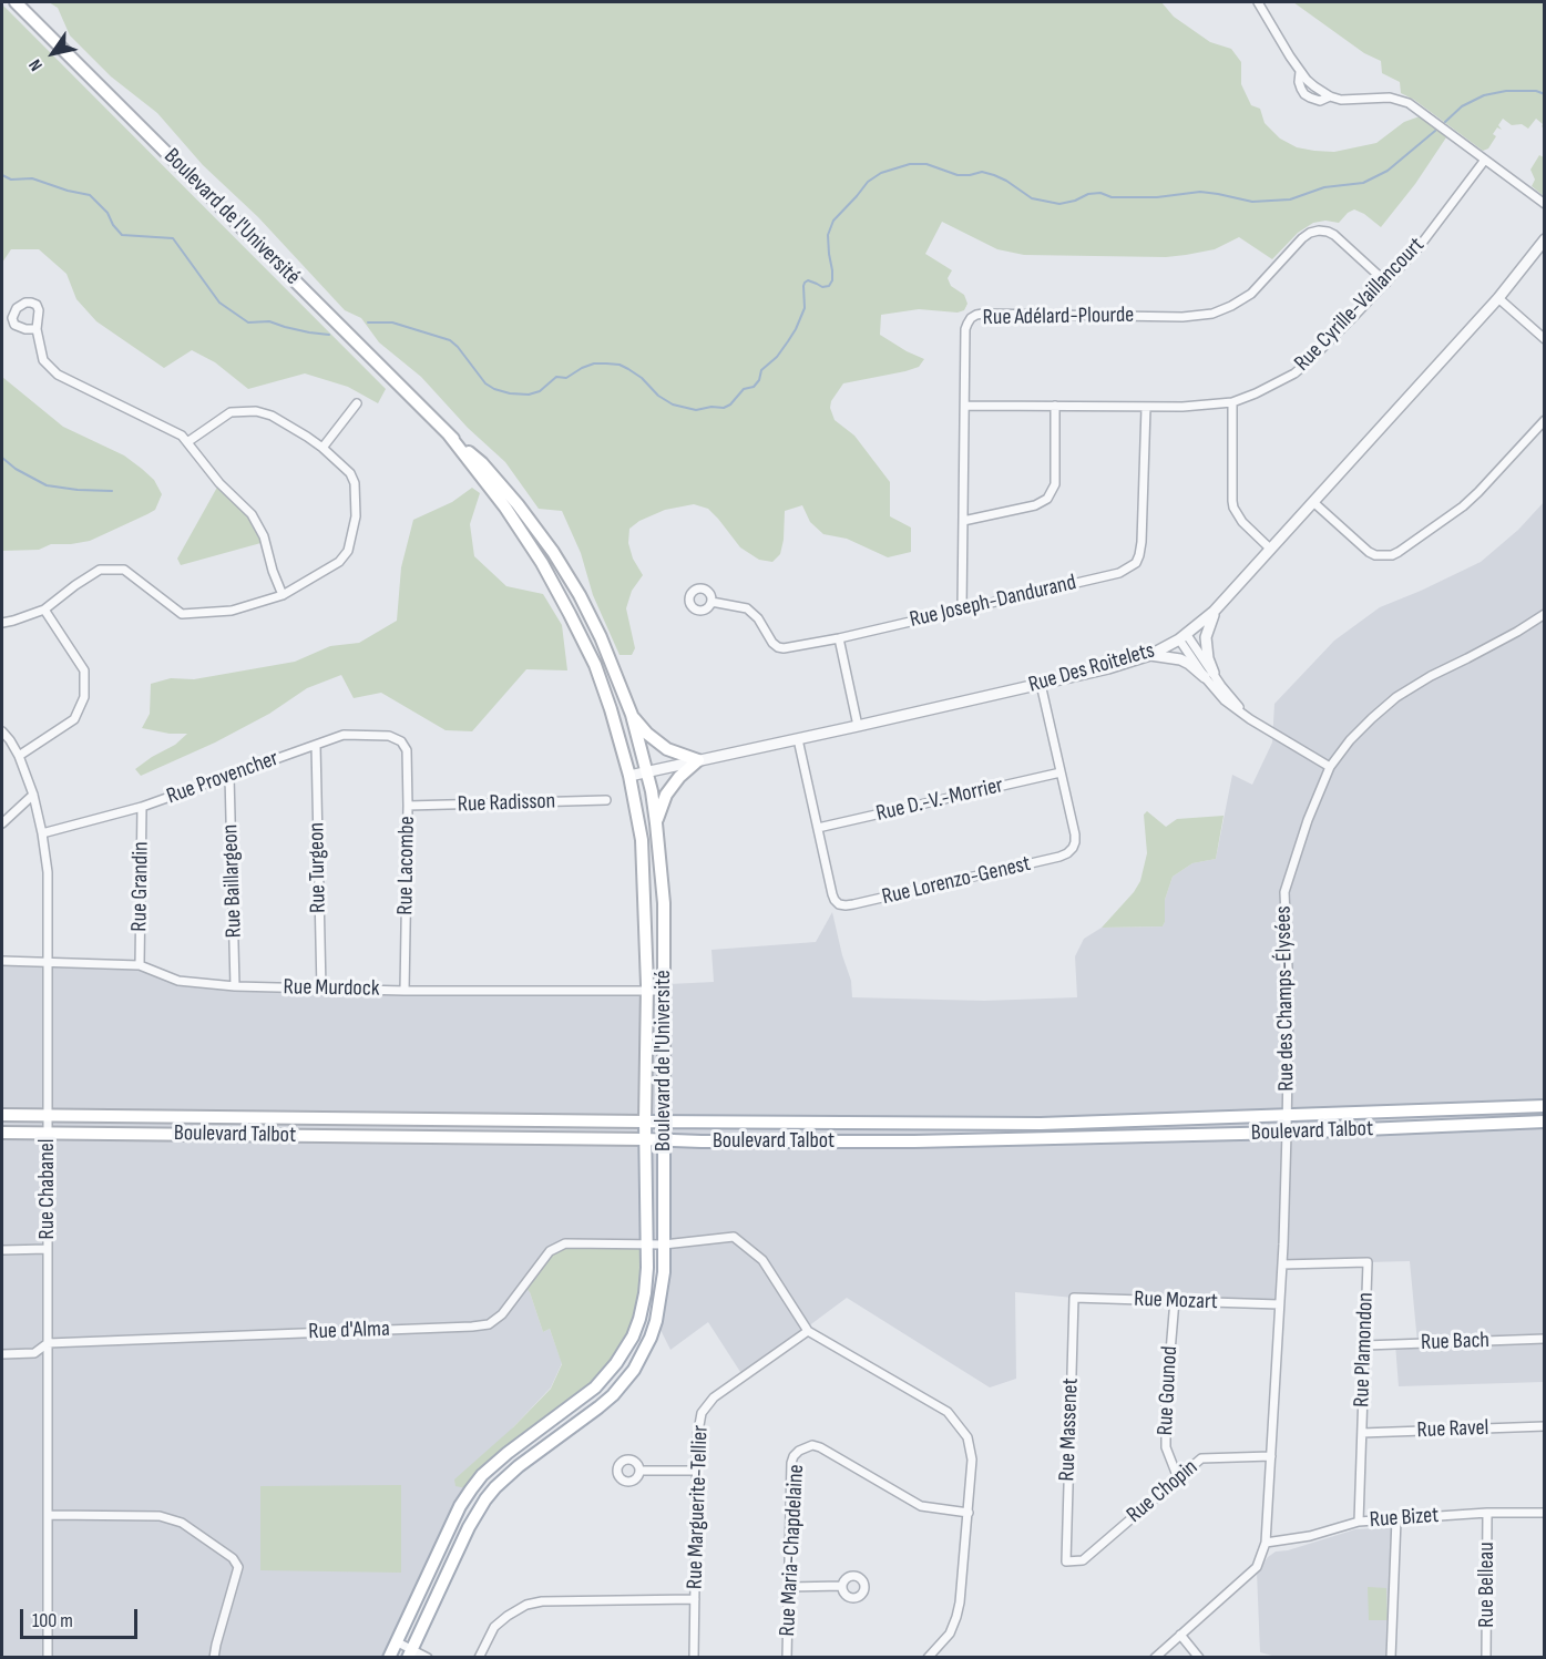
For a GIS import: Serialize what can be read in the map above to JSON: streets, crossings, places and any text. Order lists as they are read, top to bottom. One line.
{"streets":{"main road":["Boulevard de l'Université","Boulevard Talbot"],"street":["Rue Cyrille-Vaillancourt","Rue Adélard-Plourde","Rue Joseph-Dandurand","Rue Des Roitelets","Rue Provencher","Rue D.-V.-Morrier","Rue Radisson","Rue Lacombe","Rue Turgeon","Rue Baillargeon","Rue Lorenzo-Genest","Rue Grandin","Rue Murdock","Rue des Champs-Élysées","Rue Chabanel","Rue Mozart","Rue d'Alma","Rue Bach","Rue Plamondon","Rue Gounod","Rue Massenet","Rue Ravel","Rue Chopin","Rue Marguerite-Tellier","Rue Bizet","Rue Maria-Chapdelaine","Rue Belleau"]},"crossings":[["Boulevard de l'Université","Rue Des Roitelets"],["Boulevard de l'Université","Rue Murdock"],["Boulevard de l'Université","Boulevard Talbot"],["Boulevard de l'Université","Rue d'Alma"],["Rue Cyrille-Vaillancourt","Rue Adélard-Plourde"],["Rue Cyrille-Vaillancourt","Rue Joseph-Dandurand"],["Rue Adélard-Plourde","Rue Joseph-Dandurand"],["Rue Des Roitelets","Rue Lorenzo-Genest"],["Rue Provencher","Rue Lacombe"],["Rue Provencher","Rue Turgeon"],["Rue Provencher","Rue Baillargeon"],["Rue Provencher","Rue Grandin"],["Rue Provencher","Rue Chabanel"],["Rue D.-V.-Morrier","Rue Lorenzo-Genest"],["Rue Radisson","Rue Lacombe"],["Rue Lacombe","Rue Murdock"],["Rue Turgeon","Rue Murdock"],["Rue Baillargeon","Rue Murdock"],["Rue Grandin","Rue Murdock"],["Rue Murdock","Rue Chabanel"],["Rue des Champs-Élysées","Boulevard Talbot"],["Rue des Champs-Élysées","Rue Mozart"],["Rue des Champs-Élysées","Rue Plamondon"],["Rue des Champs-Élysées","Rue Chopin"],["Rue des Champs-Élysées","Rue Bizet"],["Boulevard Talbot","Rue Chabanel"],["Rue Chabanel","Rue d'Alma"],["Rue Mozart","Rue Gounod"],["Rue Mozart","Rue Massenet"],["Rue d'Alma","Rue Marguerite-Tellier"],["Rue Bach","Rue Plamondon"],["Rue Plamondon","Rue Ravel"],["Rue Plamondon","Rue Bizet"],["Rue Gounod","Rue Chopin"],["Rue Massenet","Rue Chopin"],["Rue Bizet","Rue Belleau"]],"scale_bar":"100 m","north":"bottom left"}
